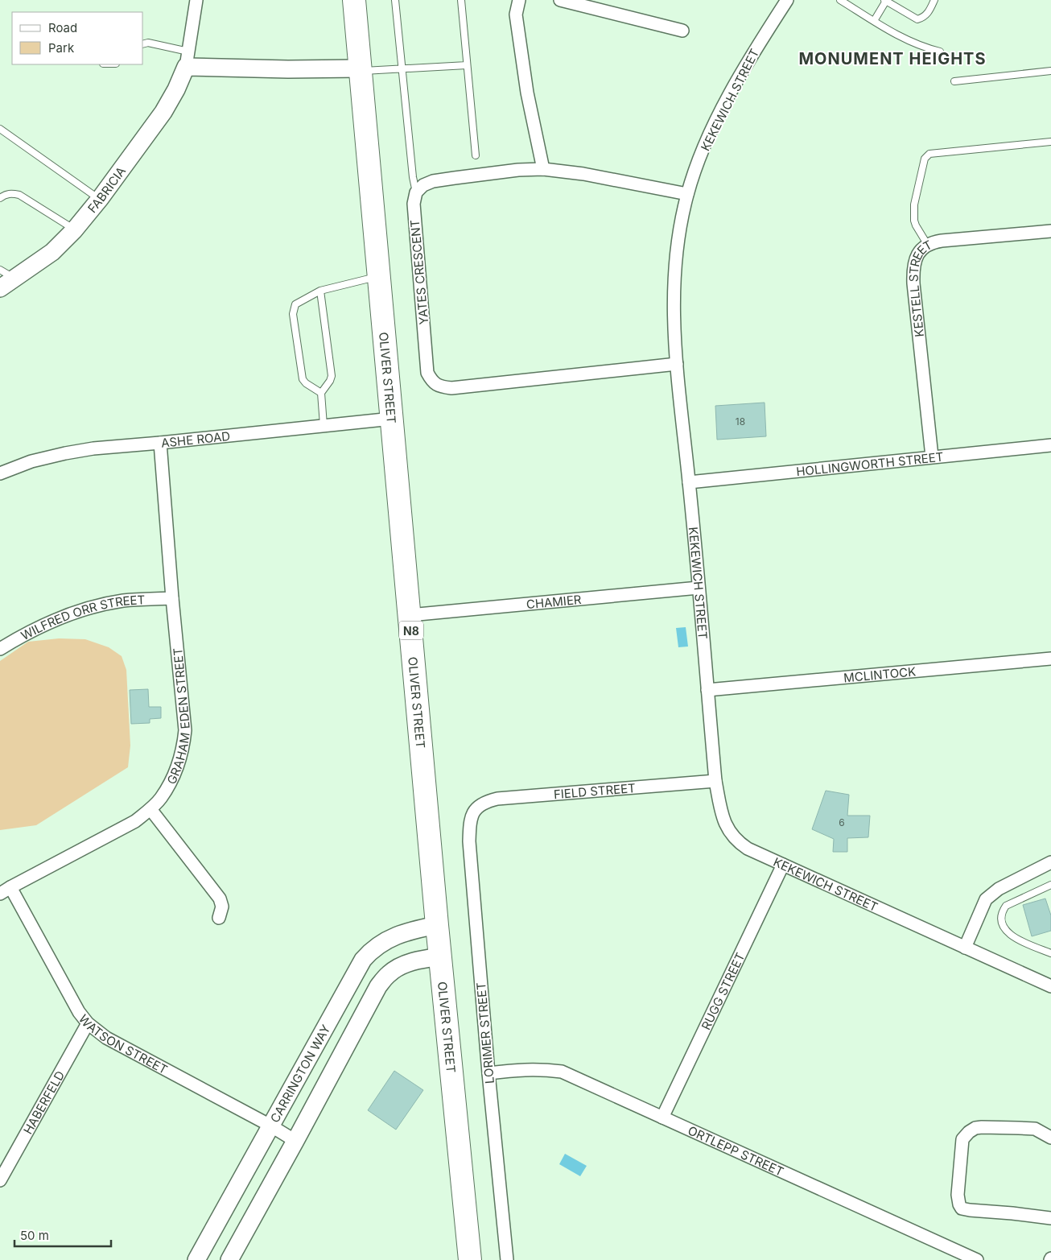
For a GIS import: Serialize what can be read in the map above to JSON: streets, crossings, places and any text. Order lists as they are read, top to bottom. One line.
{"streets":{"highway":["OLIVER STREET","N8"],"street":["KEKEWICH STREET","FABRICIA","YATES CRESCENT","KESTELL STREET","ASHE ROAD","HOLLINGWORTH STREET","CHAMIER","WILFRED ORR STREET","MCLINTOCK","GRAHAM EDEN STREET","FIELD STREET","RUGG STREET","LORIMER STREET","WATSON STREET","CARRINGTON WAY","HABERFELD","ORTLEPP STREET"]},"crossings":[["KEKEWICH STREET","YATES CRESCENT"],["KEKEWICH STREET","HOLLINGWORTH STREET"],["KEKEWICH STREET","CHAMIER"],["KEKEWICH STREET","MCLINTOCK"],["KEKEWICH STREET","FIELD STREET"],["KEKEWICH STREET","RUGG STREET"],["KESTELL STREET","HOLLINGWORTH STREET"],["OLIVER STREET","ASHE ROAD"],["OLIVER STREET","CHAMIER"],["OLIVER STREET","CARRINGTON WAY"],["ASHE ROAD","GRAHAM EDEN STREET"],["WILFRED ORR STREET","GRAHAM EDEN STREET"],["GRAHAM EDEN STREET","WATSON STREET"],["FIELD STREET","LORIMER STREET"],["RUGG STREET","ORTLEPP STREET"],["LORIMER STREET","ORTLEPP STREET"],["WATSON STREET","CARRINGTON WAY"],["WATSON STREET","HABERFELD"]],"districts":["MONUMENT HEIGHTS"],"house_numbers":["18","6"],"legend":["Road","Park"],"scale_bar":"50 m"}
